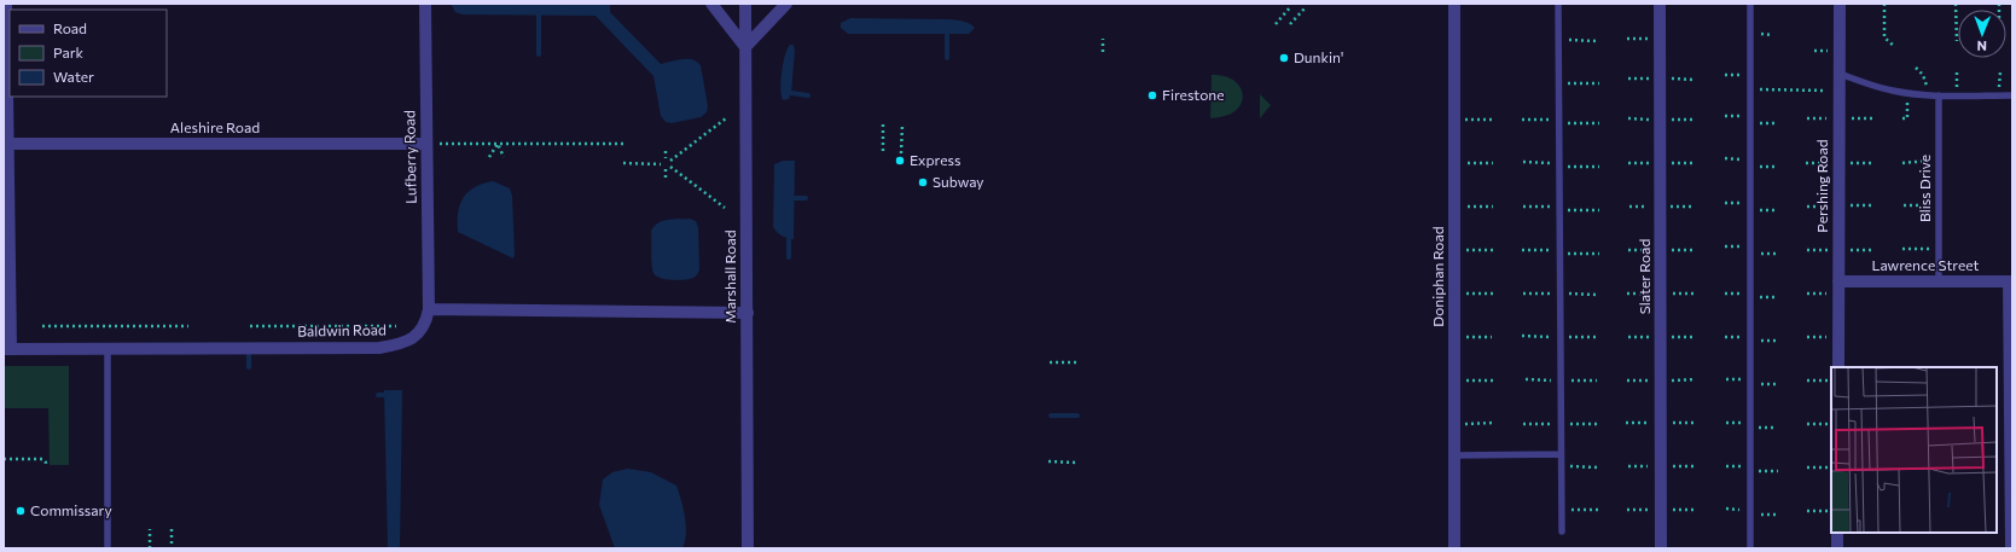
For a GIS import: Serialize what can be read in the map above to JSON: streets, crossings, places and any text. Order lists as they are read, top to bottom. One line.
{"streets":{"street":["Aleshire Road","Lufberry Road","Pershing Road","Lawrence Street","Marshall Road","Doniphan Road","Slater Road","Baldwin Road"],"lane":["Bliss Drive"]},"crossings":[["Aleshire Road","Lufberry Road"],["Lufberry Road","Baldwin Road"],["Pershing Road","Lawrence Street"],["Bliss Drive","Lawrence Street"]],"places":["Dunkin'","Firestone","Express","Subway","Commissary"],"legend":["Road","Park","Water"],"north":"bottom"}
